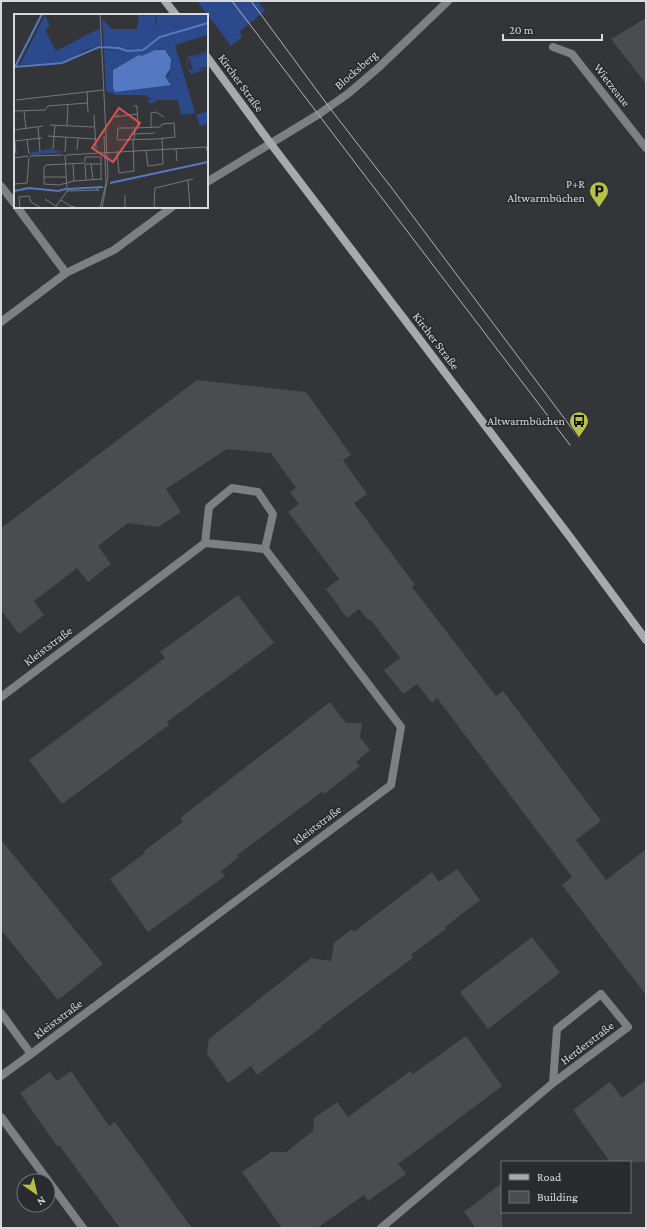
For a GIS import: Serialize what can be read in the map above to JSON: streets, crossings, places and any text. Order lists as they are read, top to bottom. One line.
{"streets":{"main road":["Kircher Straße"],"street":["Blocksberg","Wietzeaue","Kleiststraße","Herderstraße"]},"crossings":[["Blocksberg","Kircher Straße"]],"places":{"parking":["P+R Altwarmbüchen"],"bus stop":["Altwarmbüchen"]},"legend":["Road","Building"],"scale_bar":"20 m","north":"bottom right"}
